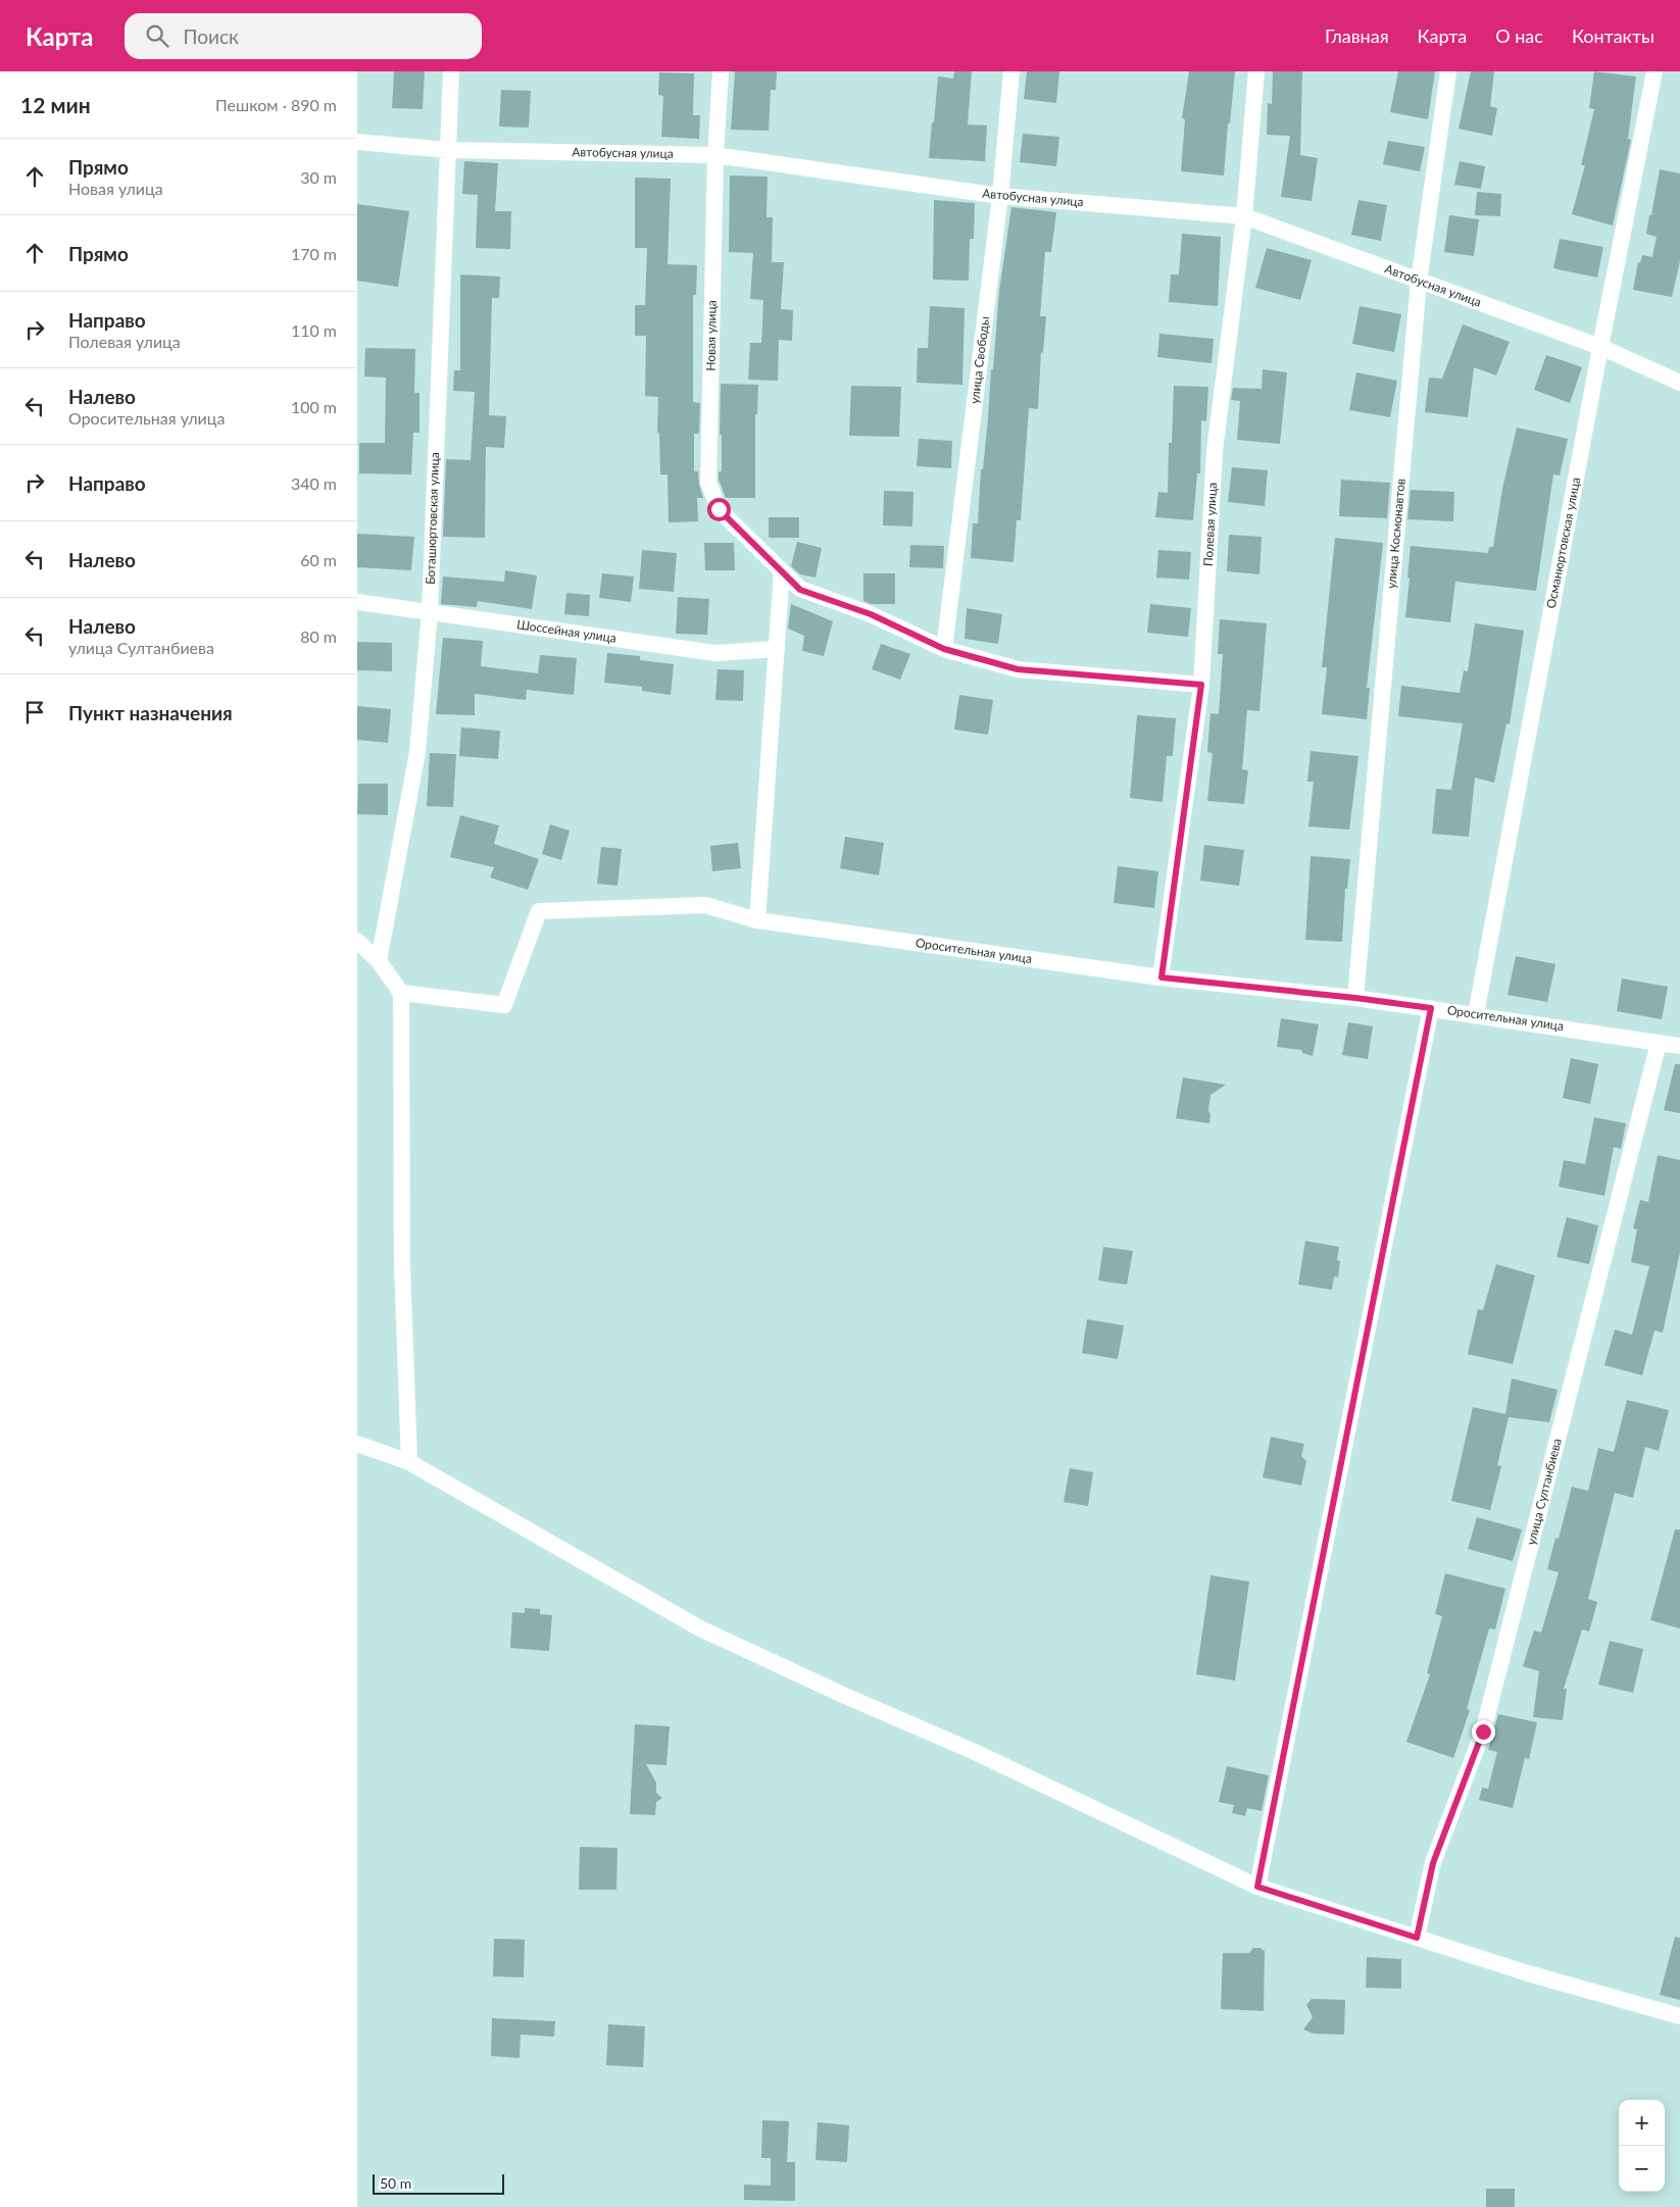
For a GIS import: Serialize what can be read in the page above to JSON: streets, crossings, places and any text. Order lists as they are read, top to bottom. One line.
{"streets":{"street":["Автобусная улица","Новая улица","улица Свободы","Боташюртовская улица","Полевая улица","улица Космонавтов","Османюртовская улица","Шоссейная улица","Оросительная улица","улица Султанбиева"]},"crossings":[["Автобусная улица","Новая улица"],["Автобусная улица","улица Свободы"],["Автобусная улица","Боташюртовская улица"],["Автобусная улица","Полевая улица"],["Автобусная улица","улица Космонавтов"],["Автобусная улица","Османюртовская улица"],["Новая улица","улица Свободы"],["Новая улица","Полевая улица"],["Боташюртовская улица","Шоссейная улица"],["Полевая улица","Оросительная улица"],["улица Космонавтов","Оросительная улица"],["Османюртовская улица","Оросительная улица"],["Оросительная улица","улица Султанбиева"]],"scale_bar":"50 m","page":{"header":"Карта","search":"Поиск","nav":["Главная","Карта","О нас","Контакты"],"heading":["12 мин","Пешком · 890 m"],"list":[["Прямо","Новая улица","30 m"],["Прямо","170 m"],["Направо","Полевая улица","110 m"],["Налево","Оросительная улица","100 m"],["Направо","340 m"],["Налево","60 m"],["Налево","улица Султанбиева","80 m"],"Пункт назначения"],"map_buttons":["+","−"],"scale":"50 m"}}
